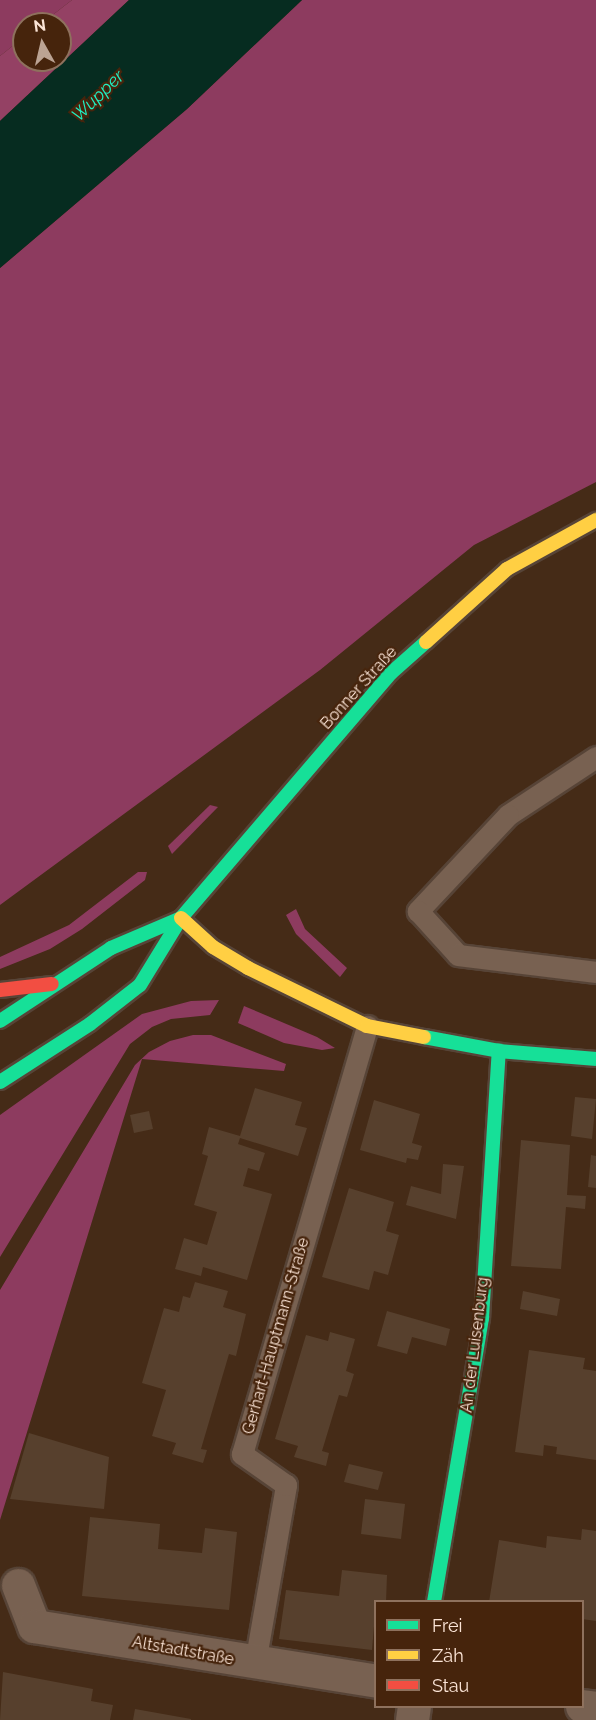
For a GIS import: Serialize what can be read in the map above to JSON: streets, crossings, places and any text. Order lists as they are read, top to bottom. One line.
{"streets":{"main road":["Bonner Straße","An der Luisenburg"],"street":["Altstadtstraße"],"lane":["Gerhart-Hauptmann-Straße"]},"crossings":[["Gerhart-Hauptmann-Straße","Altstadtstraße"]],"water":["Wupper"],"legend":["Frei","Zäh","Stau"],"north":"top"}
